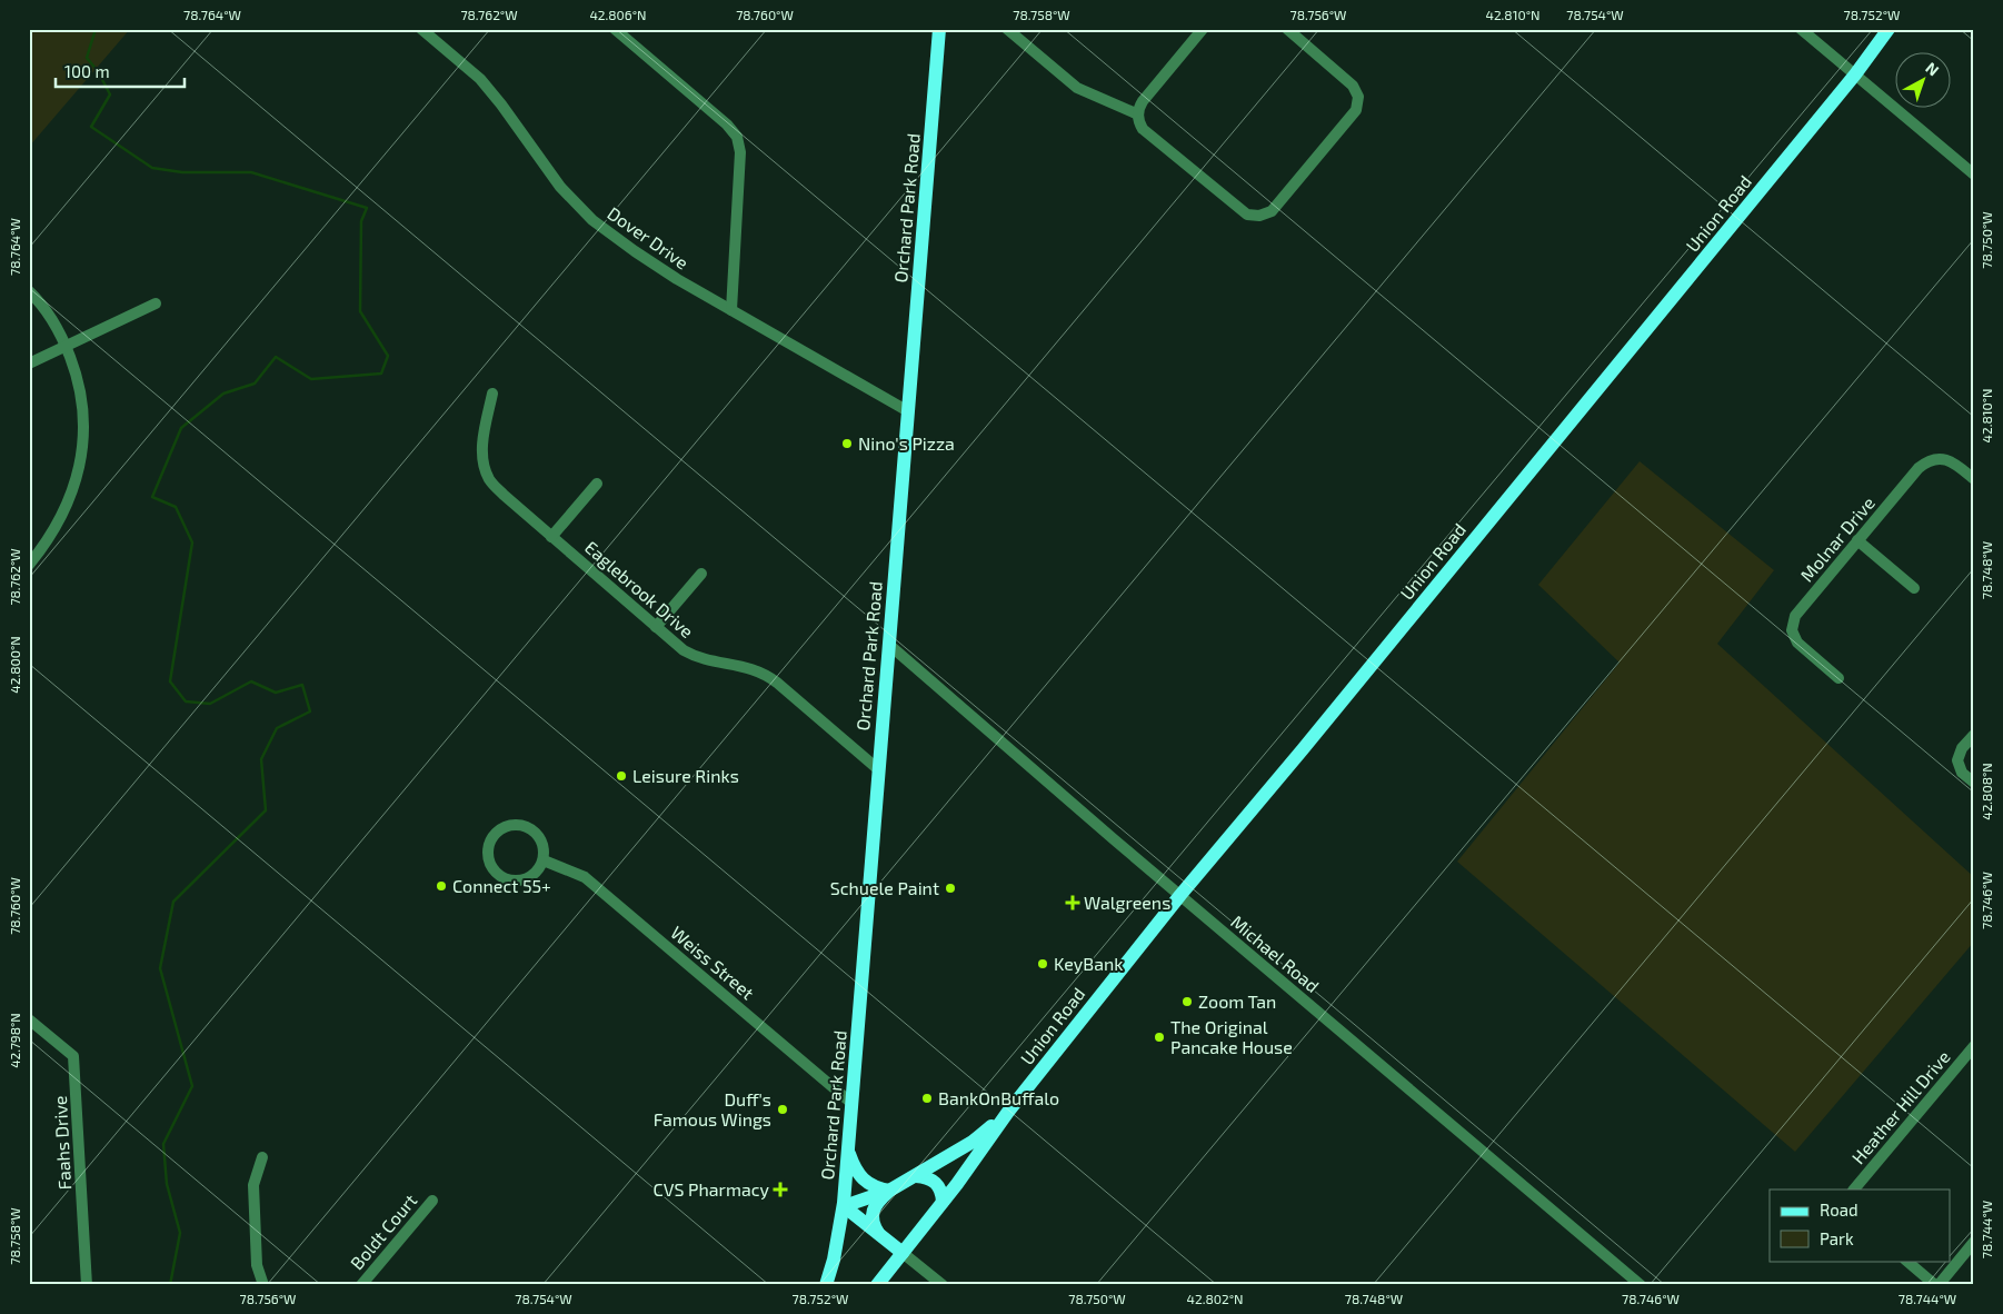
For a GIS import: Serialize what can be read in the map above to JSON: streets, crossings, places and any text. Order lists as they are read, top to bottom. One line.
{"streets":{"main road":["Orchard Park Road","Union Road"],"street":["Dover Drive","Molnar Drive","Eaglebrook Drive","Michael Road","Weiss Street","Heather Hill Drive","Faahs Drive","Boldt Court"]},"crossings":[["Orchard Park Road","Union Road"],["Orchard Park Road","Dover Drive"],["Orchard Park Road","Eaglebrook Drive"],["Orchard Park Road","Michael Road"],["Orchard Park Road","Weiss Street"],["Union Road","Michael Road"]],"places":{"other":["Nino's Pizza","Leisure Rinks","Connect 55+","Schuele Paint","KeyBank","Zoom Tan","The Original Pancake House","BankOnBuffalo","Duff's Famous Wings"],"health":["Walgreens","CVS Pharmacy"]},"legend":["Road","Park"],"scale_bar":"100 m","north":"top right","coordinates":["78.764°W","78.762°W","42.806°N","78.760°W","78.758°W","78.756°W","42.810°N","78.754°W","78.752°W","78.750°W","78.748°W","42.800°N","42.808°N","78.746°W","42.798°N","78.744°W","42.802°N"]}
